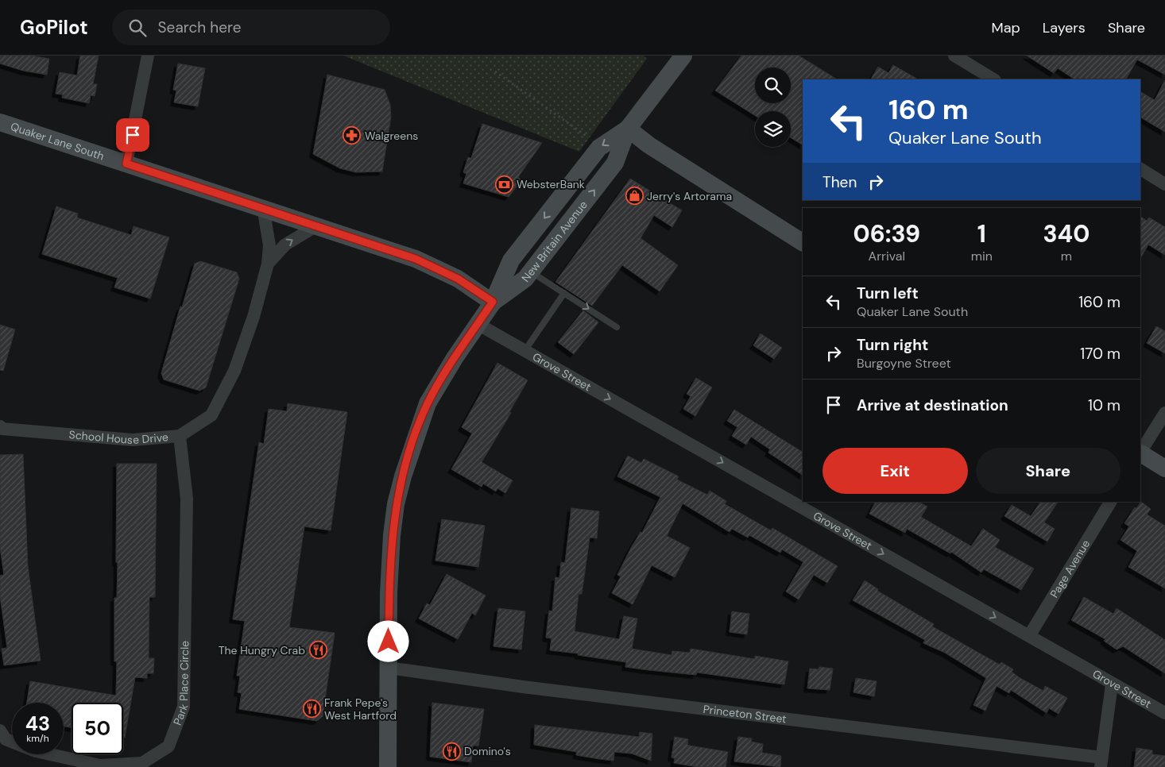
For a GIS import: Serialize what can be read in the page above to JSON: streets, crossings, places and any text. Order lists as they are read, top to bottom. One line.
{"streets":{"main road":["Quaker Lane South","New Britain Avenue"],"street":["Grove Street","School House Drive","Page Avenue","Park Place Circle","Princeton Street"]},"crossings":[["Quaker Lane South","New Britain Avenue"],["Quaker Lane South","School House Drive"],["New Britain Avenue","Grove Street"],["New Britain Avenue","Princeton Street"],["Grove Street","Page Avenue"],["School House Drive","Park Place Circle"]],"one_way":["Grove Street"],"places":{"pharmacy":["Walgreens"],"bank":["WebsterBank"],"shop":["Jerry's Artorama"],"restaurant":["The Hungry Crab","Frank Pepe's West Hartford","Domino's"]},"page":{"header":"GoPilot","search":"Search here","nav":["Map","Layers","Share"],"turn":["160 m","Quaker Lane South"],"then":"Then","eta":["06:39","Arrival","1","min","340","m"],"list":[{"name":"Turn left","note":"Quaker Lane South","value":"160 m"},{"name":"Turn right","note":"Burgoyne Street","value":"170 m"},{"name":"Arrive at destination","value":"10 m"}],"buttons":["Exit","Share"],"speed":"43 km/h","limit":"50"}}
